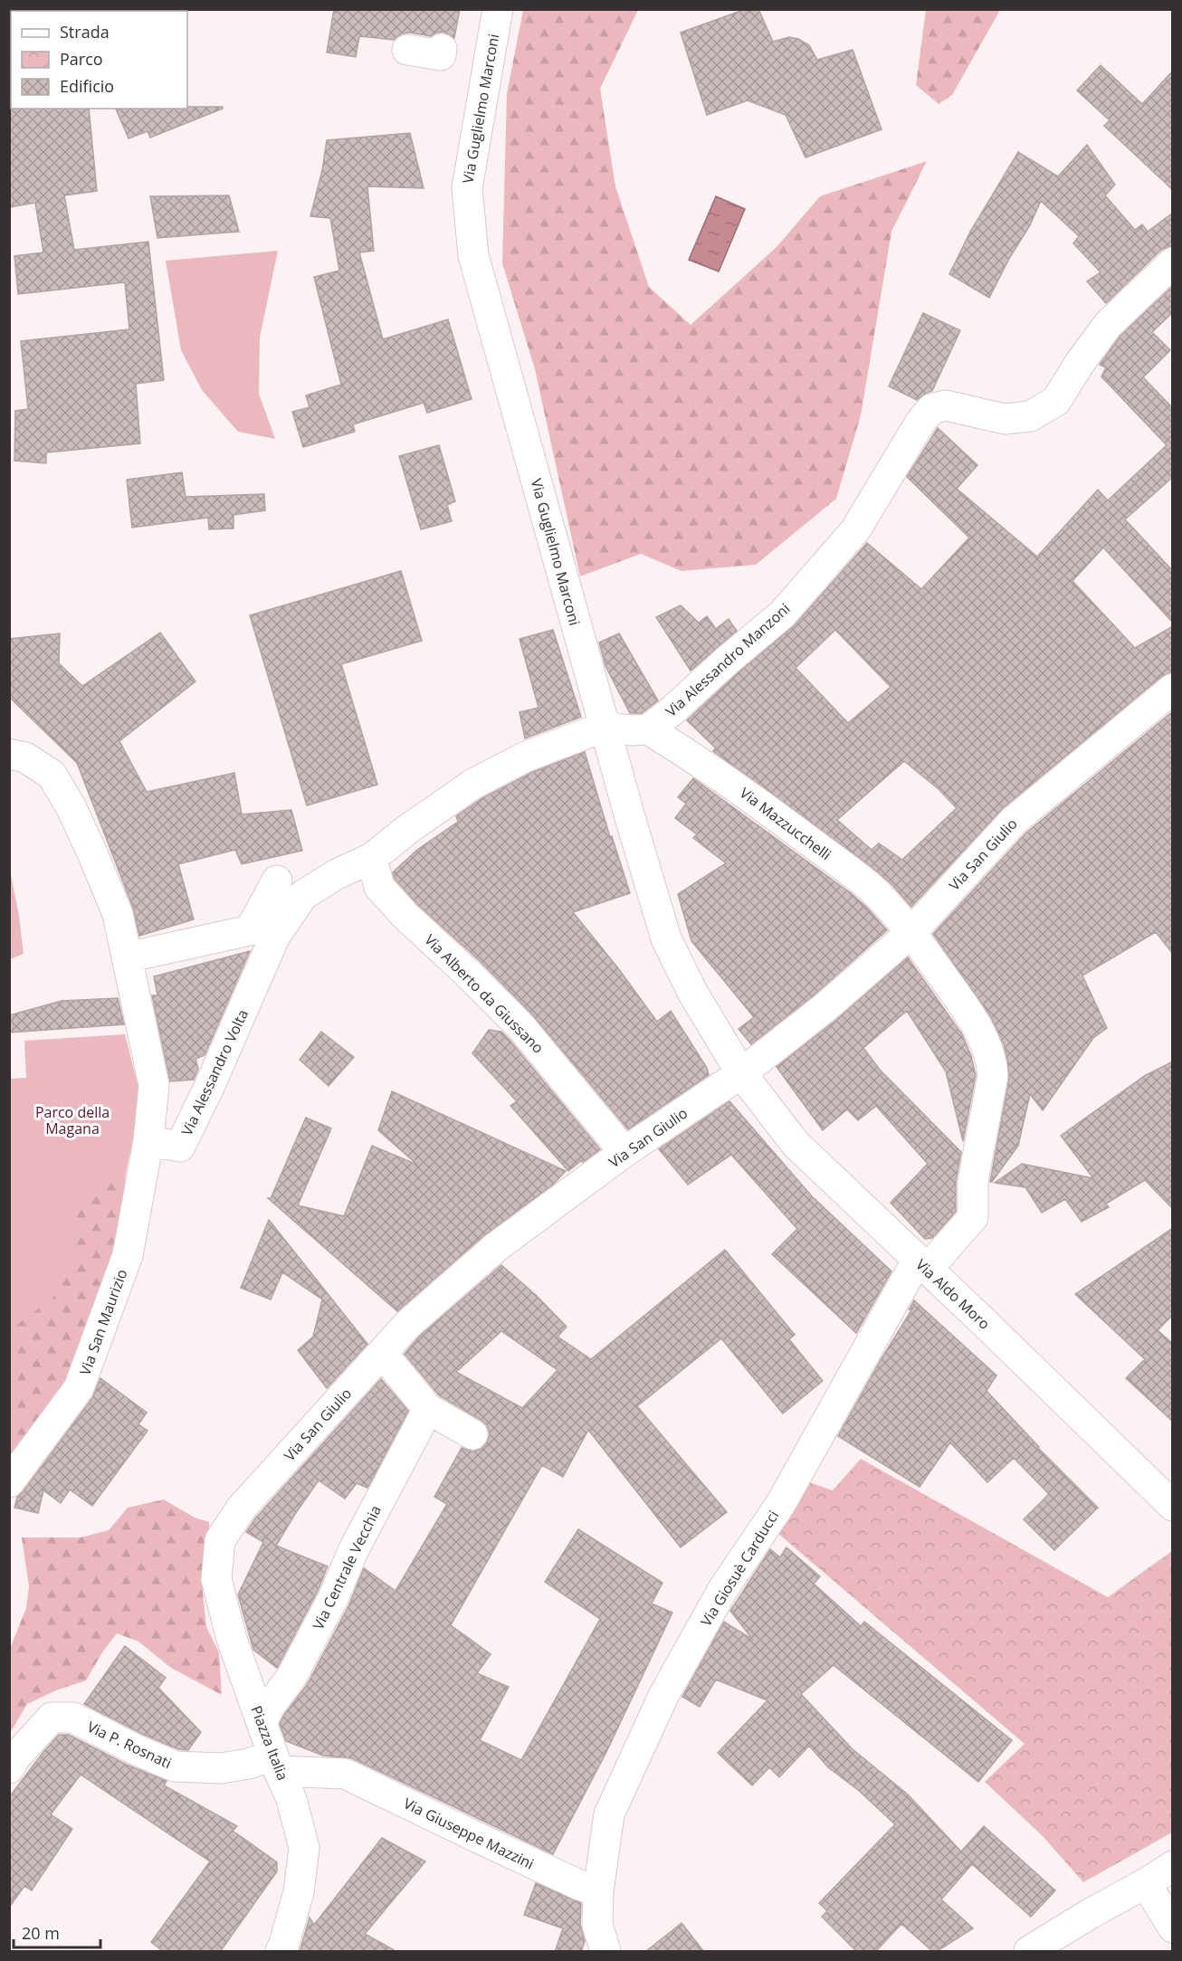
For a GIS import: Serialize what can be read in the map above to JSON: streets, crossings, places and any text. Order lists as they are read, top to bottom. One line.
{"streets":{"street":["Via Guglielmo Marconi","Via Alessandro Manzoni","Via Mazzucchelli","Via San Giulio","Via Alberto da Giussano","Via Alessandro Volta","Via Aldo Moro","Via San Maurizio","Via Centrale Vecchia","Via Giosuè Carducci","Piazza Italia","Via P. Rosnati","Via Giuseppe Mazzini"]},"crossings":[["Via Guglielmo Marconi","Via San Giulio"],["Via Guglielmo Marconi","Via Alessandro Volta"],["Via Guglielmo Marconi","Via Aldo Moro"],["Via Alessandro Manzoni","Via Mazzucchelli"],["Via Mazzucchelli","Via San Giulio"],["Via Mazzucchelli","Via Giosuè Carducci"],["Via San Giulio","Via Alberto da Giussano"],["Via San Giulio","Via Aldo Moro"],["Via San Giulio","Via Giosuè Carducci"],["Via San Giulio","Piazza Italia"],["Via Alberto da Giussano","Via Alessandro Volta"],["Via Alessandro Volta","Via San Maurizio"],["Via Aldo Moro","Via Giosuè Carducci"],["Via Centrale Vecchia","Piazza Italia"],["Via Giosuè Carducci","Via Giuseppe Mazzini"],["Piazza Italia","Via P. Rosnati"],["Piazza Italia","Via Giuseppe Mazzini"],["Via P. Rosnati","Via Giuseppe Mazzini"]],"parks":["Parco della Magana"],"legend":["Strada","Parco","Edificio"],"scale_bar":"20 m"}
